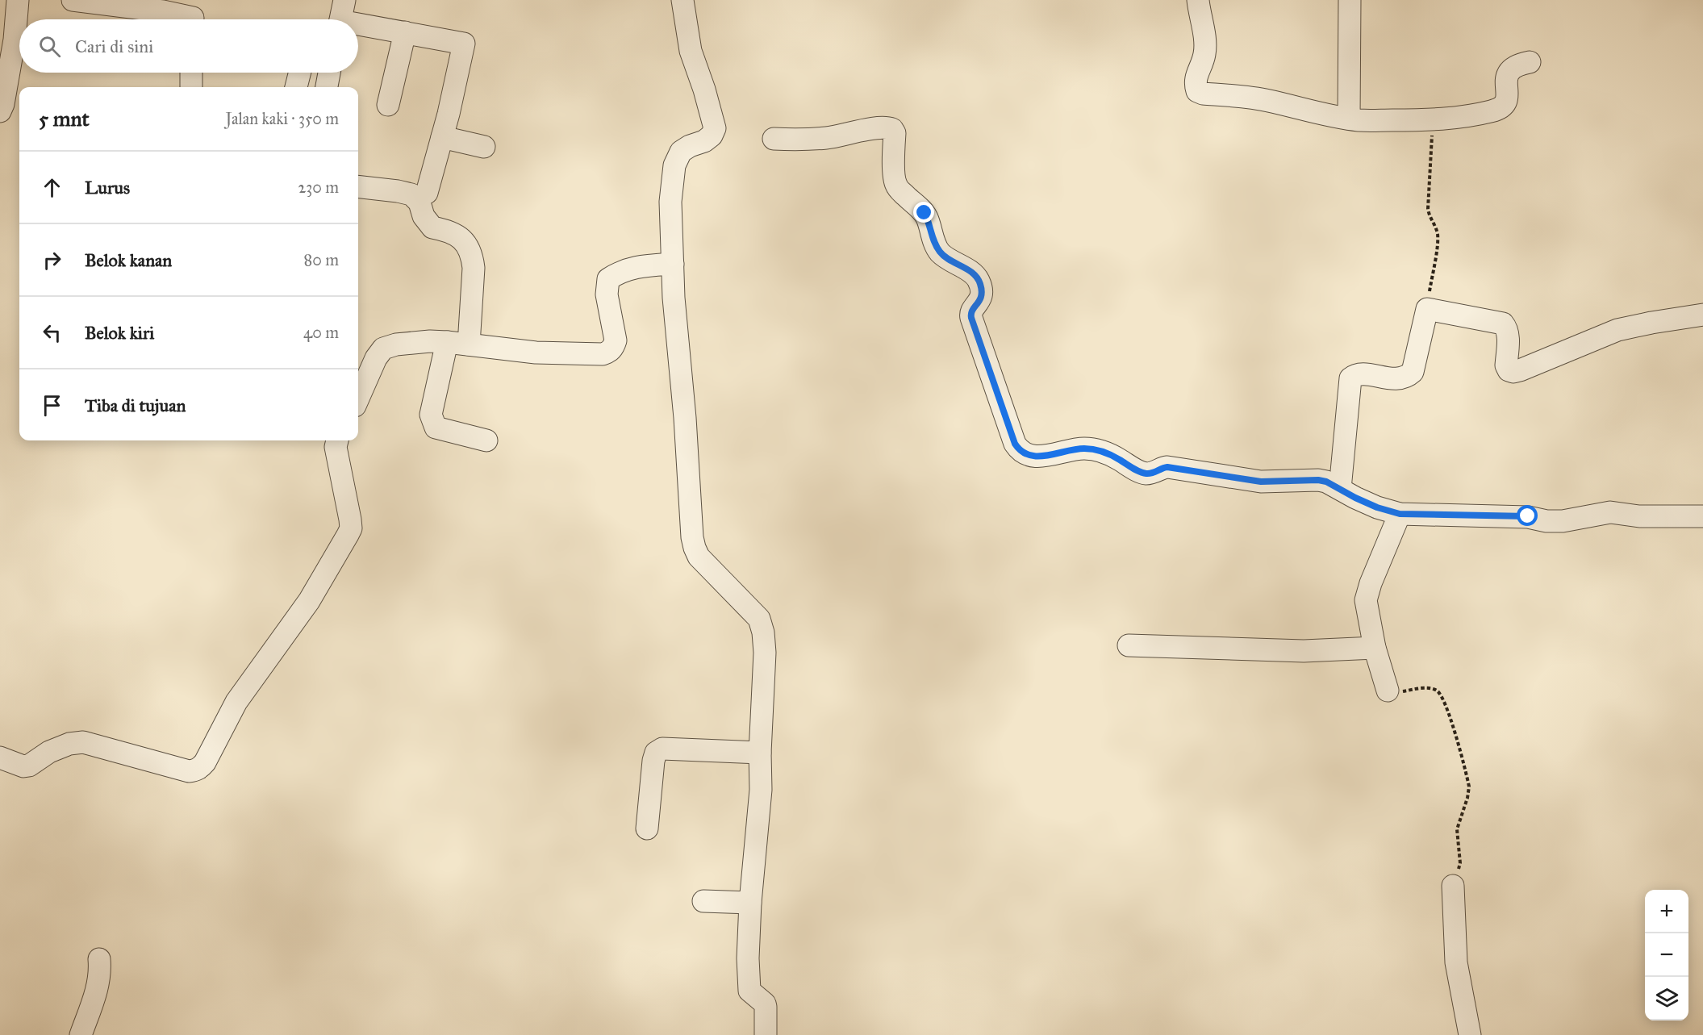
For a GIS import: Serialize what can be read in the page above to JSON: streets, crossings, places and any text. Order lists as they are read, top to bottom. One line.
{"page":{"search":"Cari di sini","heading":["5 mnt","Jalan kaki · 350 m"],"list":[["Lurus","230 m"],["Belok kanan","80 m"],["Belok kiri","40 m"],"Tiba di tujuan"],"map_buttons":["+","−"]}}
